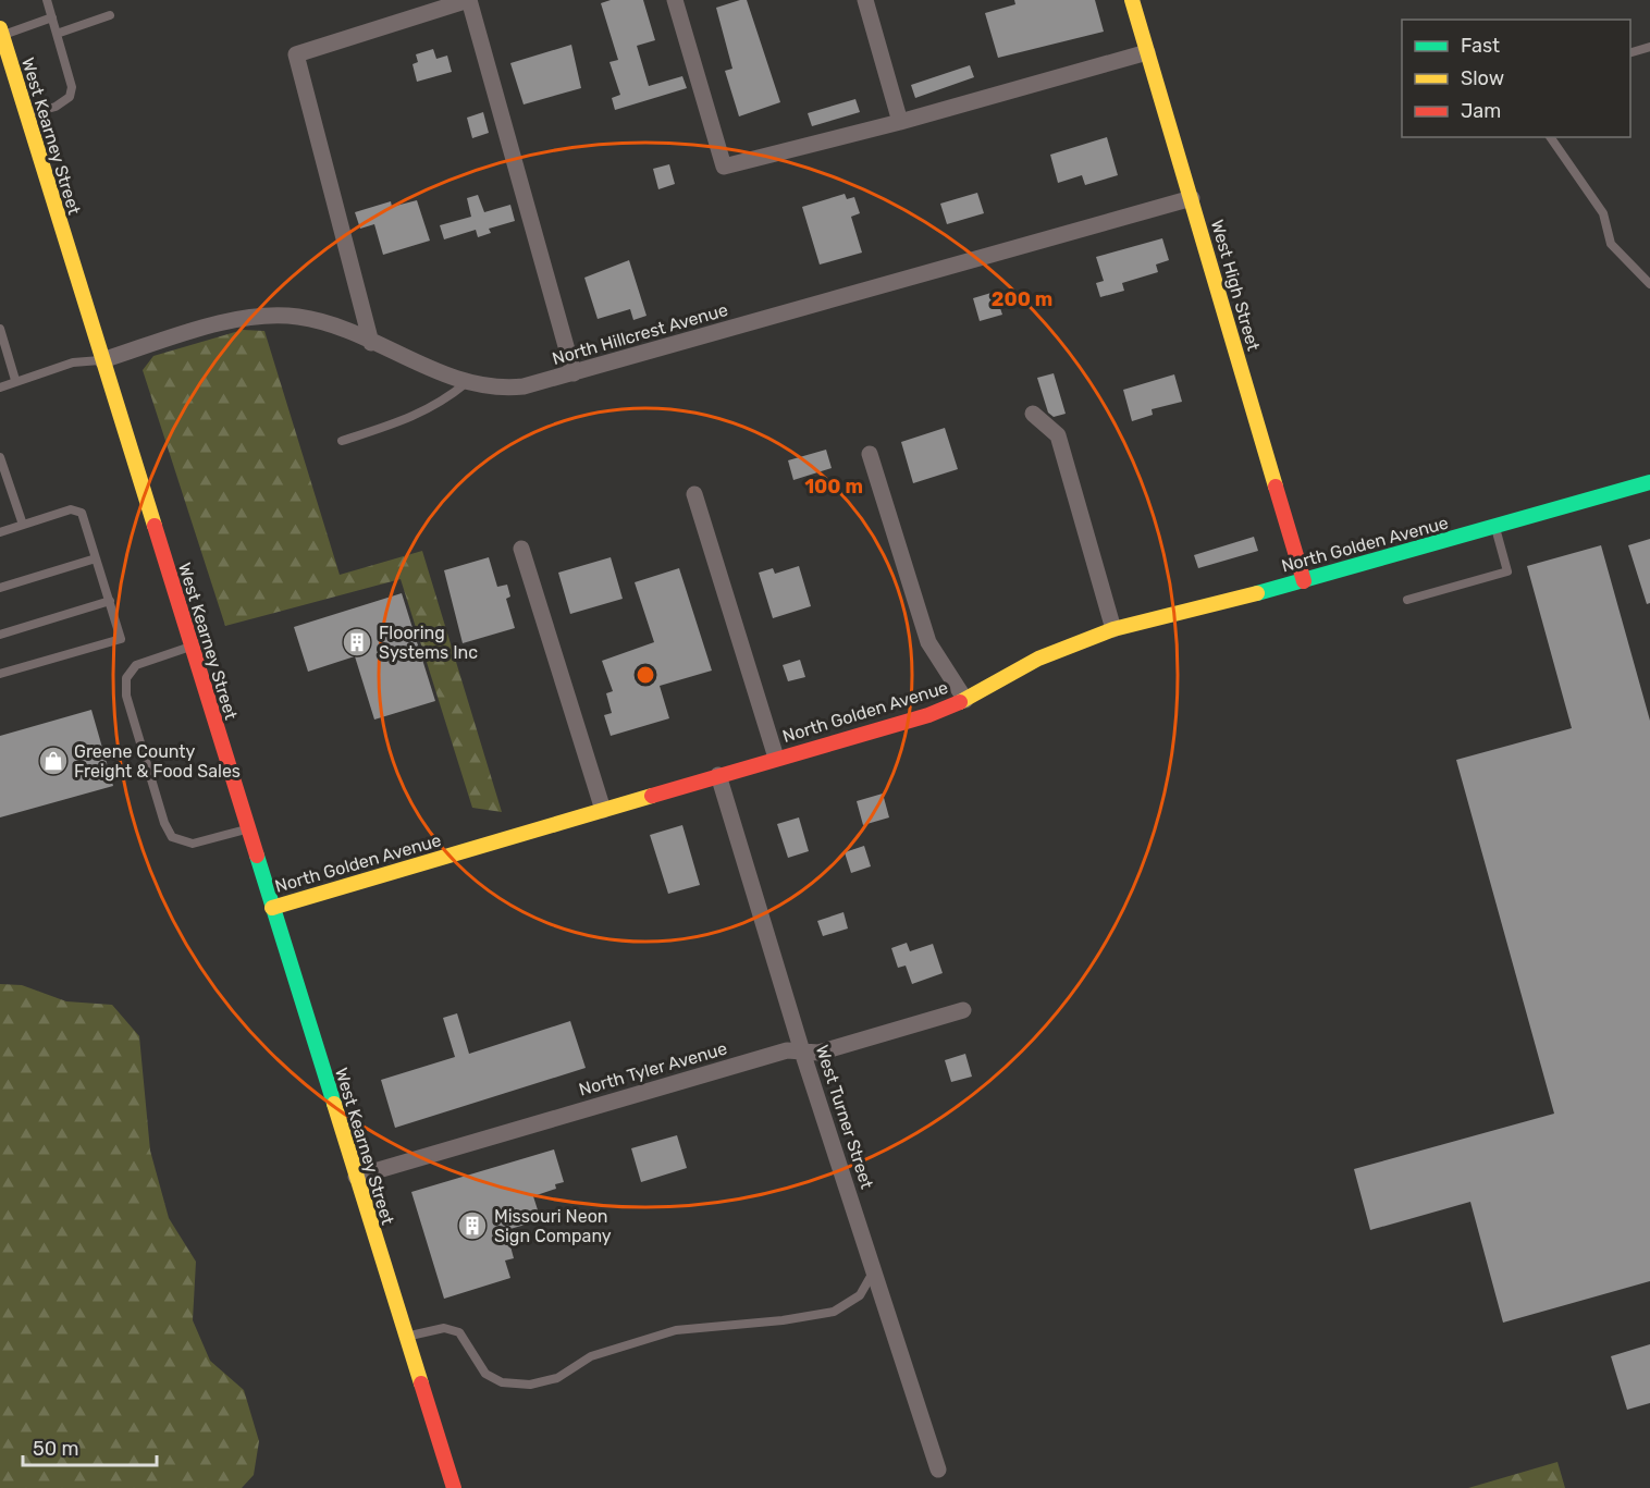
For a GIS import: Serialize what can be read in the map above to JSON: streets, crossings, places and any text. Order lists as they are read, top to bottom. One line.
{"streets":{"street":["West Kearney Street","West High Street","North Hillcrest Avenue","North Golden Avenue","North Tyler Avenue","West Turner Street"]},"crossings":[["West Kearney Street","North Hillcrest Avenue"],["West Kearney Street","North Golden Avenue"],["West Kearney Street","North Tyler Avenue"],["West High Street","North Hillcrest Avenue"],["West High Street","North Golden Avenue"],["North Golden Avenue","West Turner Street"],["North Tyler Avenue","West Turner Street"]],"places":{"building":["Flooring Systems Inc","Missouri Neon Sign Company"],"shop":["Greene County Freight & Food Sales"]},"legend":["Fast","Slow","Jam"],"scale_bar":"50 m","rings":["200 m","100 m"]}
